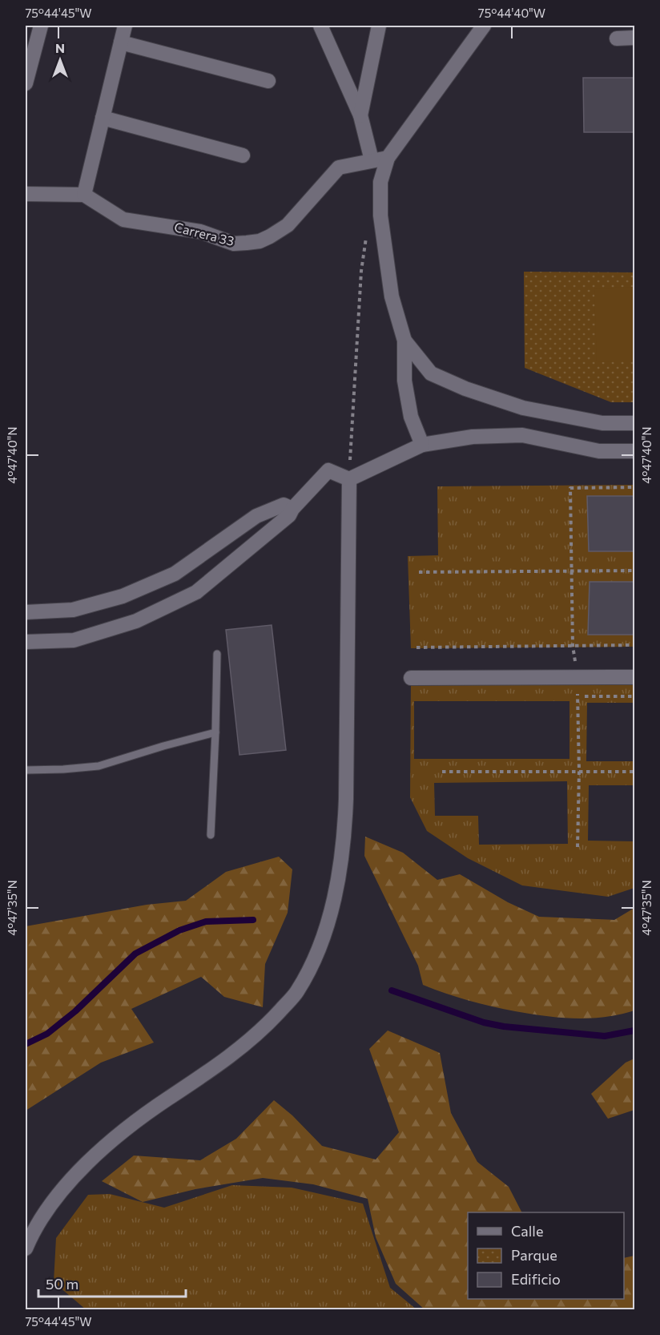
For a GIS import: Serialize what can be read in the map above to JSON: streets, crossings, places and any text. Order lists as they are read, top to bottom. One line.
{"streets":{"street":["Carrera 33"]},"legend":["Calle","Parque","Edificio"],"scale_bar":"50 m","north":"top","coordinates":["75°44'45\"W","75°44'40\"W","4°47'40\"N","4°47'35\"N"]}
